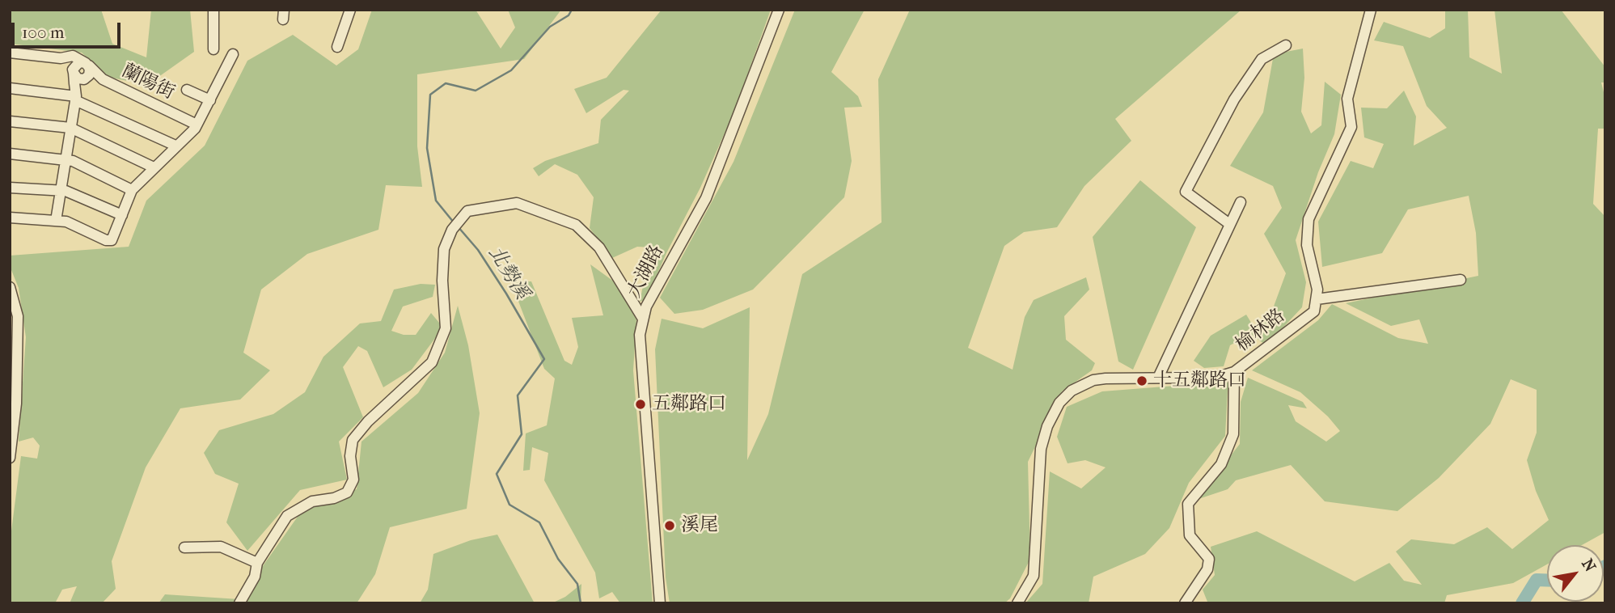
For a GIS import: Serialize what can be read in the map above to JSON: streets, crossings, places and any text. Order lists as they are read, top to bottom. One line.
{"streets":{"street":["蘭陽街","大湖路","榆林路"]},"water":["北勢溪"],"places":["十五鄰路口","五鄰路口","溪尾"],"scale_bar":"100 m","north":"top right"}
